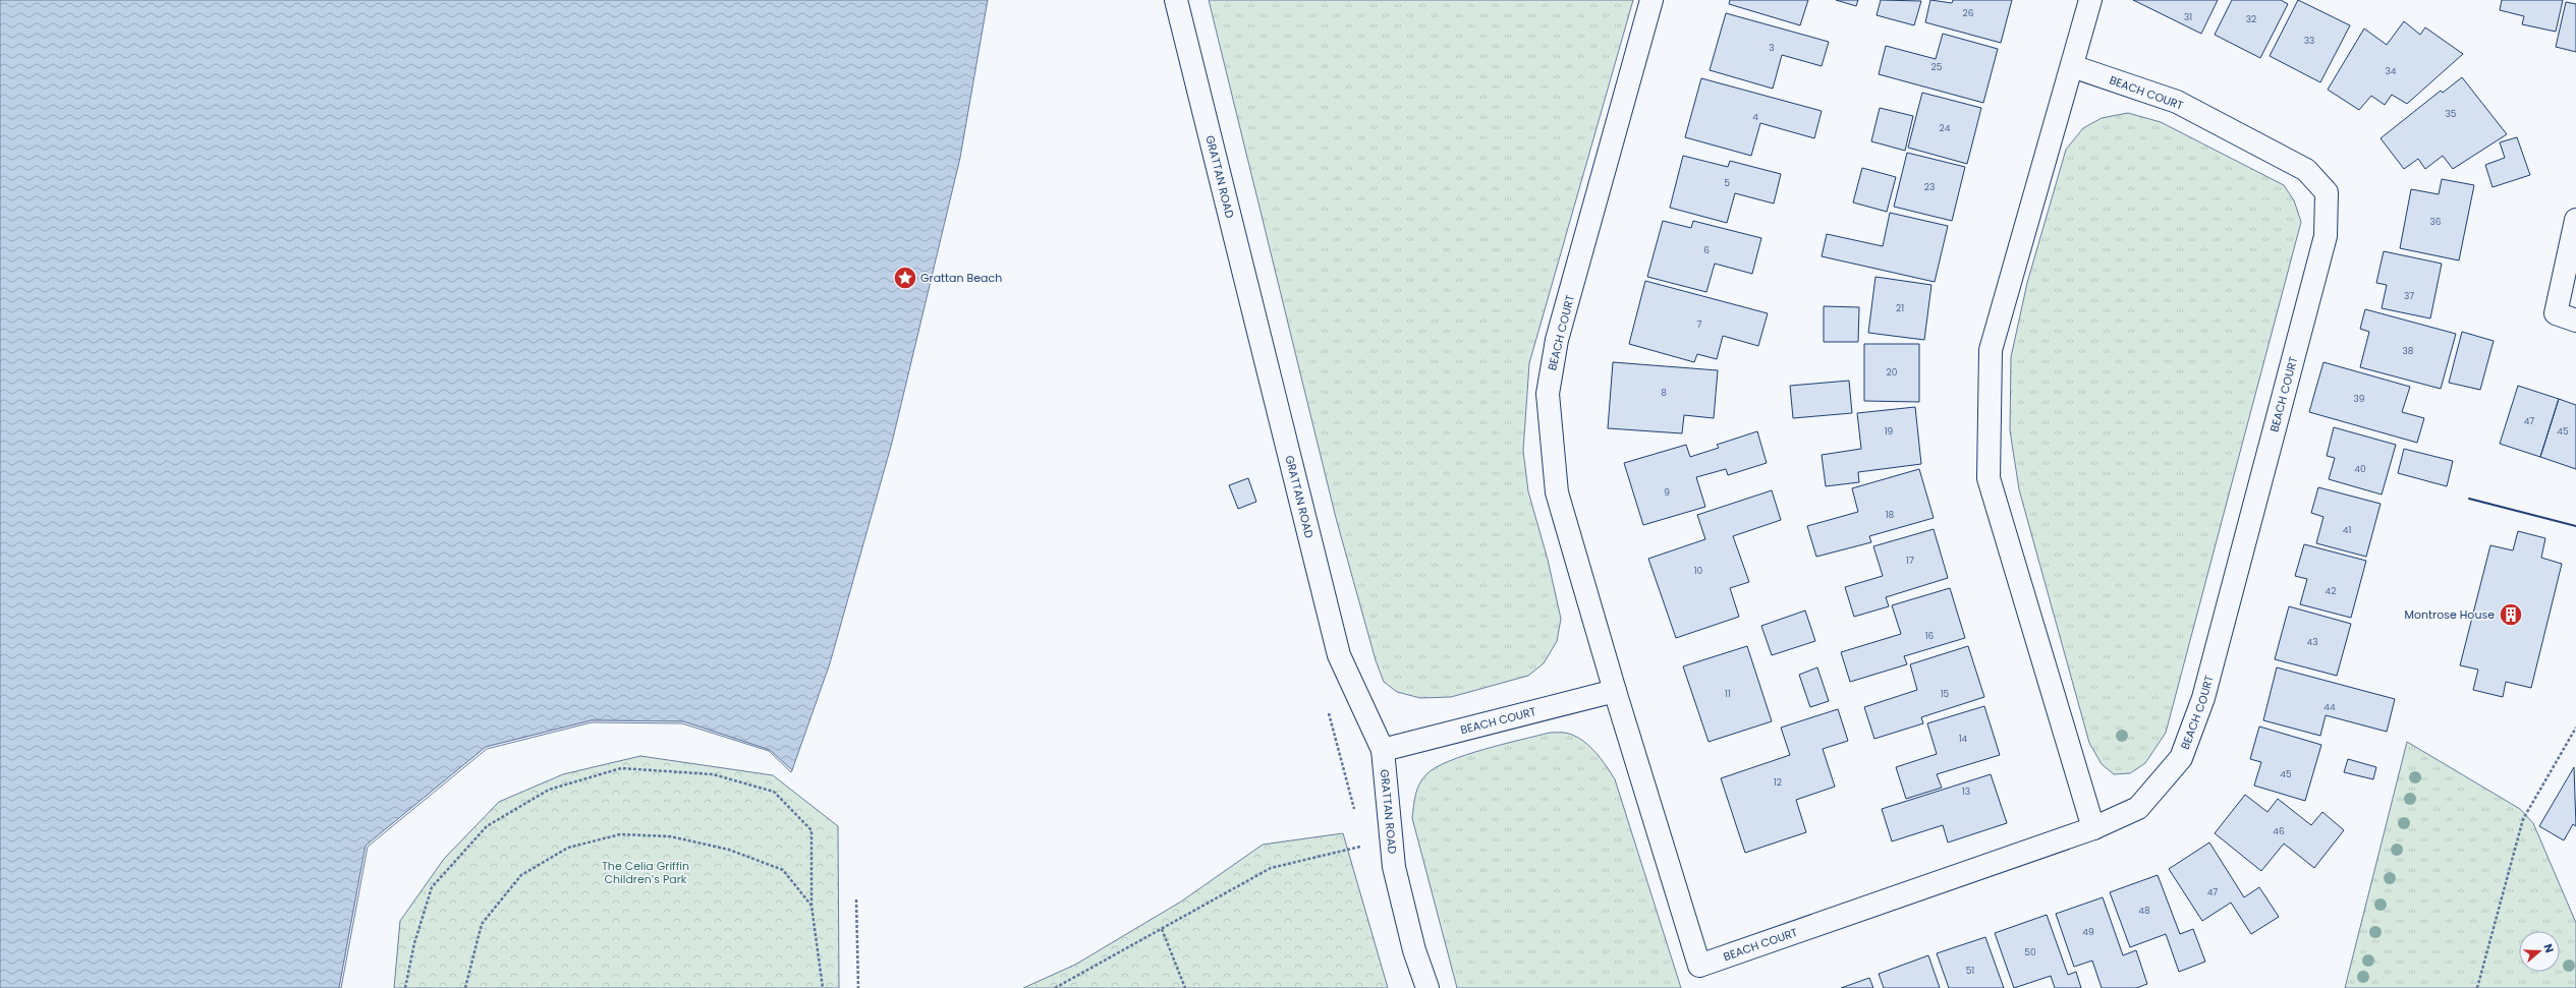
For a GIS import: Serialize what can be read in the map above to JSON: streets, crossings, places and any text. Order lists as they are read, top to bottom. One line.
{"streets":{"street":["BEACH COURT","GRATTAN ROAD"]},"crossings":[["BEACH COURT","GRATTAN ROAD"]],"parks":["The Celia Griffin Children’s Park"],"places":{"place":["Grattan Beach"],"building":["Montrose House"]},"house_numbers":["26","31","32","33","3","25","34","35","4","24","5","23","36","6","37","21","7","38","20","8","39","47","19","45","40","9","18","41","17","10","42","16","43","11","15","44","14","45","12","13","46","47","48","49","50","51"],"north":"right"}
